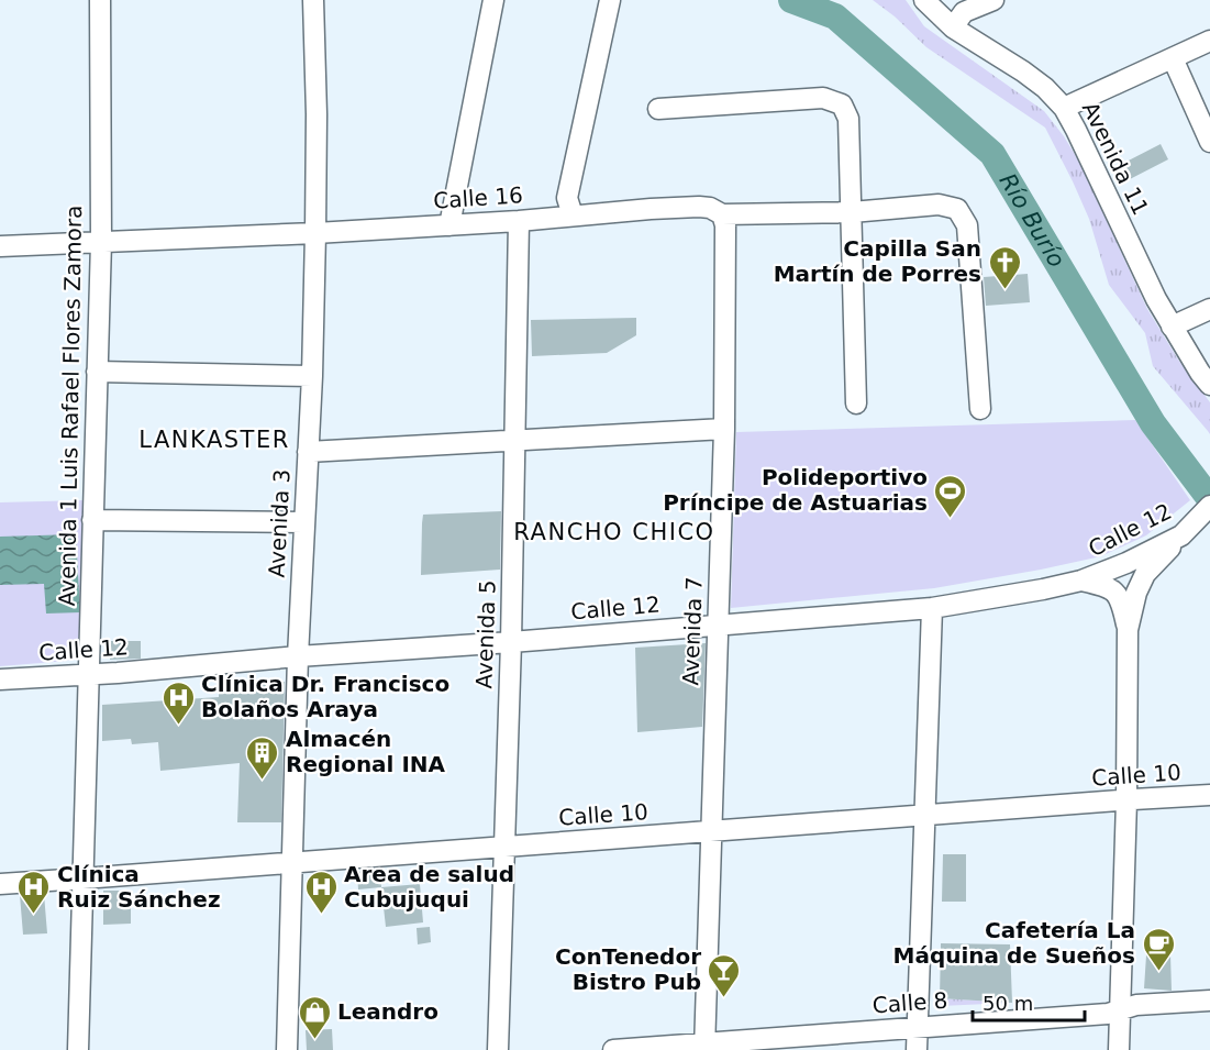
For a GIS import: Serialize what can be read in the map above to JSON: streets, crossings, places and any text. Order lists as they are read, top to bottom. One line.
{"streets":{"street":["Avenida 11","Calle 16","Avenida 1 Luis Rafael Flores Zamora","Avenida 3","Calle 12","Avenida 7","Avenida 5","Calle 10","Calle 8"]},"crossings":[["Calle 16","Avenida 1 Luis Rafael Flores Zamora"],["Calle 16","Avenida 3"],["Calle 16","Avenida 7"],["Calle 16","Avenida 5"],["Avenida 1 Luis Rafael Flores Zamora","Calle 12"],["Avenida 1 Luis Rafael Flores Zamora","Calle 10"],["Avenida 3","Calle 12"],["Avenida 3","Calle 10"],["Calle 12","Avenida 7"],["Calle 12","Avenida 5"],["Avenida 7","Calle 10"],["Avenida 7","Calle 8"],["Avenida 5","Calle 10"]],"districts":["LANKASTER","RANCHO CHICO"],"water":["Río Burío"],"places":{"church":["Capilla San Martín de Porres"],"sports":["Polideportivo Príncipe de Astuarias"],"hospital":["Clínica Dr. Francisco Bolaños Araya","Clínica Ruiz Sánchez","Area de salud Cubujuqui"],"building":["Almacén Regional INA"],"cafe":["Cafetería La Máquina de Sueños"],"bar":["ConTenedor Bistro Pub"],"shop":["Leandro"]},"scale_bar":"50 m"}
